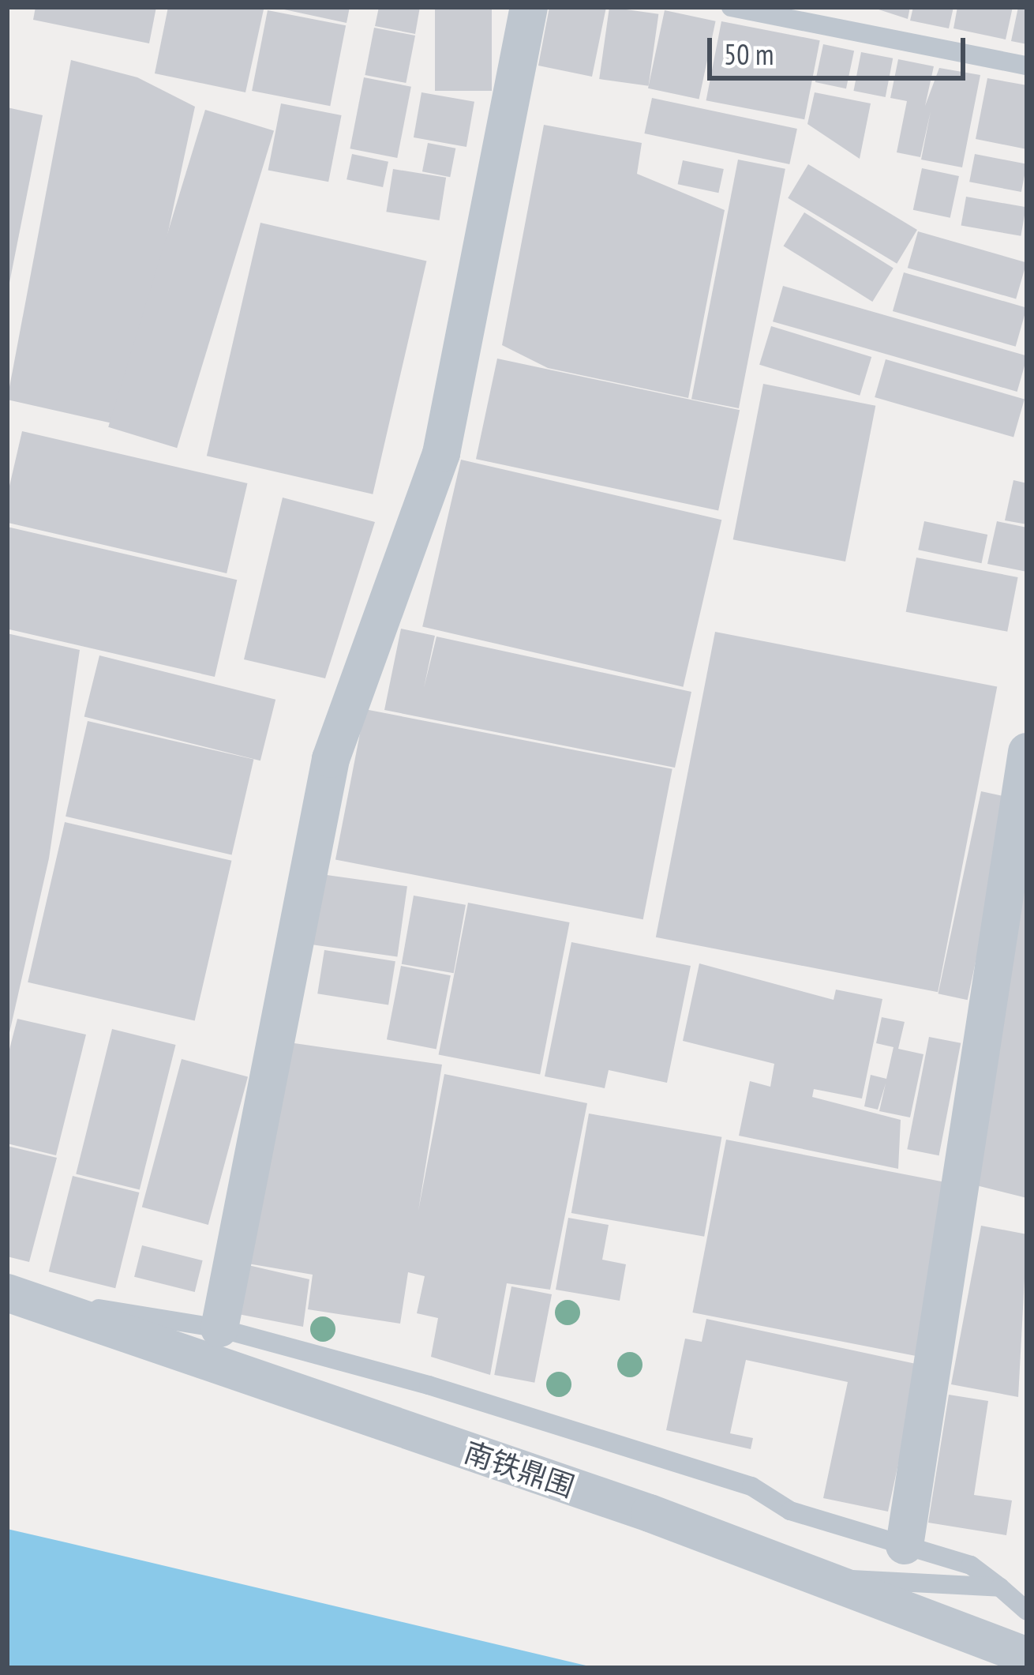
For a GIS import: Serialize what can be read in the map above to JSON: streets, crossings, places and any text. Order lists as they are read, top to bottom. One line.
{"streets":{"street":["南铁鼎围"]},"scale_bar":"50 m"}
